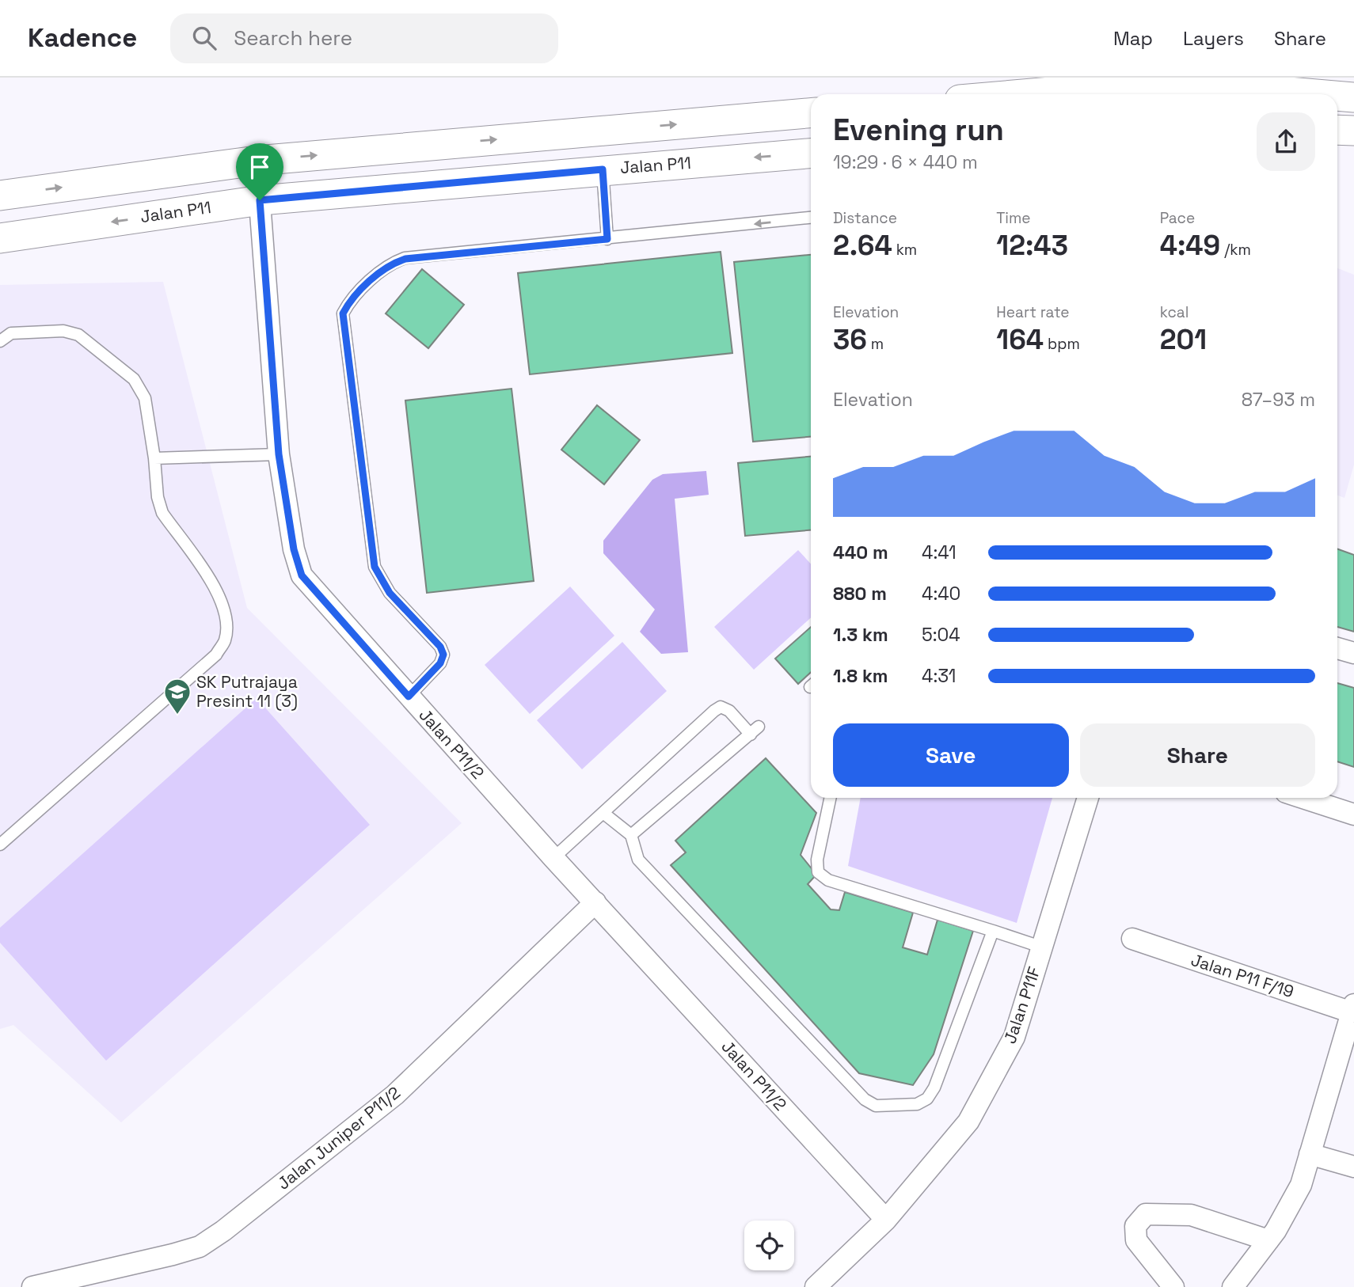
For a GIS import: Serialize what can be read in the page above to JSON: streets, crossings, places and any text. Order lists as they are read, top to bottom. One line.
{"streets":{"main road":["Jalan P11"],"street":["Jalan P11/2","Jalan P11 F/19","Jalan P11F","Jalan Juniper P11/2"]},"crossings":[["Jalan P11","Jalan P11/2"],["Jalan P11/2","Jalan P11F"],["Jalan P11/2","Jalan Juniper P11/2"]],"places":{"school or university":["SK Putrajaya Presint 11 (3)"]},"page":{"header":"Kadence","search":"Search here","nav":["Map","Layers","Share"],"heading":["Evening run","19:29 · 6 × 440 m"],"stats":[["Distance","2.64 km"],["Time","12:43"],["Pace","4:49 /km"],["Elevation","36 m"],["Heart rate","164 bpm"],["kcal","201"]],"chart":["Elevation","87–93 m"],"list":[{"name":"440 m","note":"4:41"},{"name":"880 m","note":"4:40"},{"name":"1.3 km","note":"5:04"},{"name":"1.8 km","note":"4:31"}],"buttons":["Save","Share"]}}
